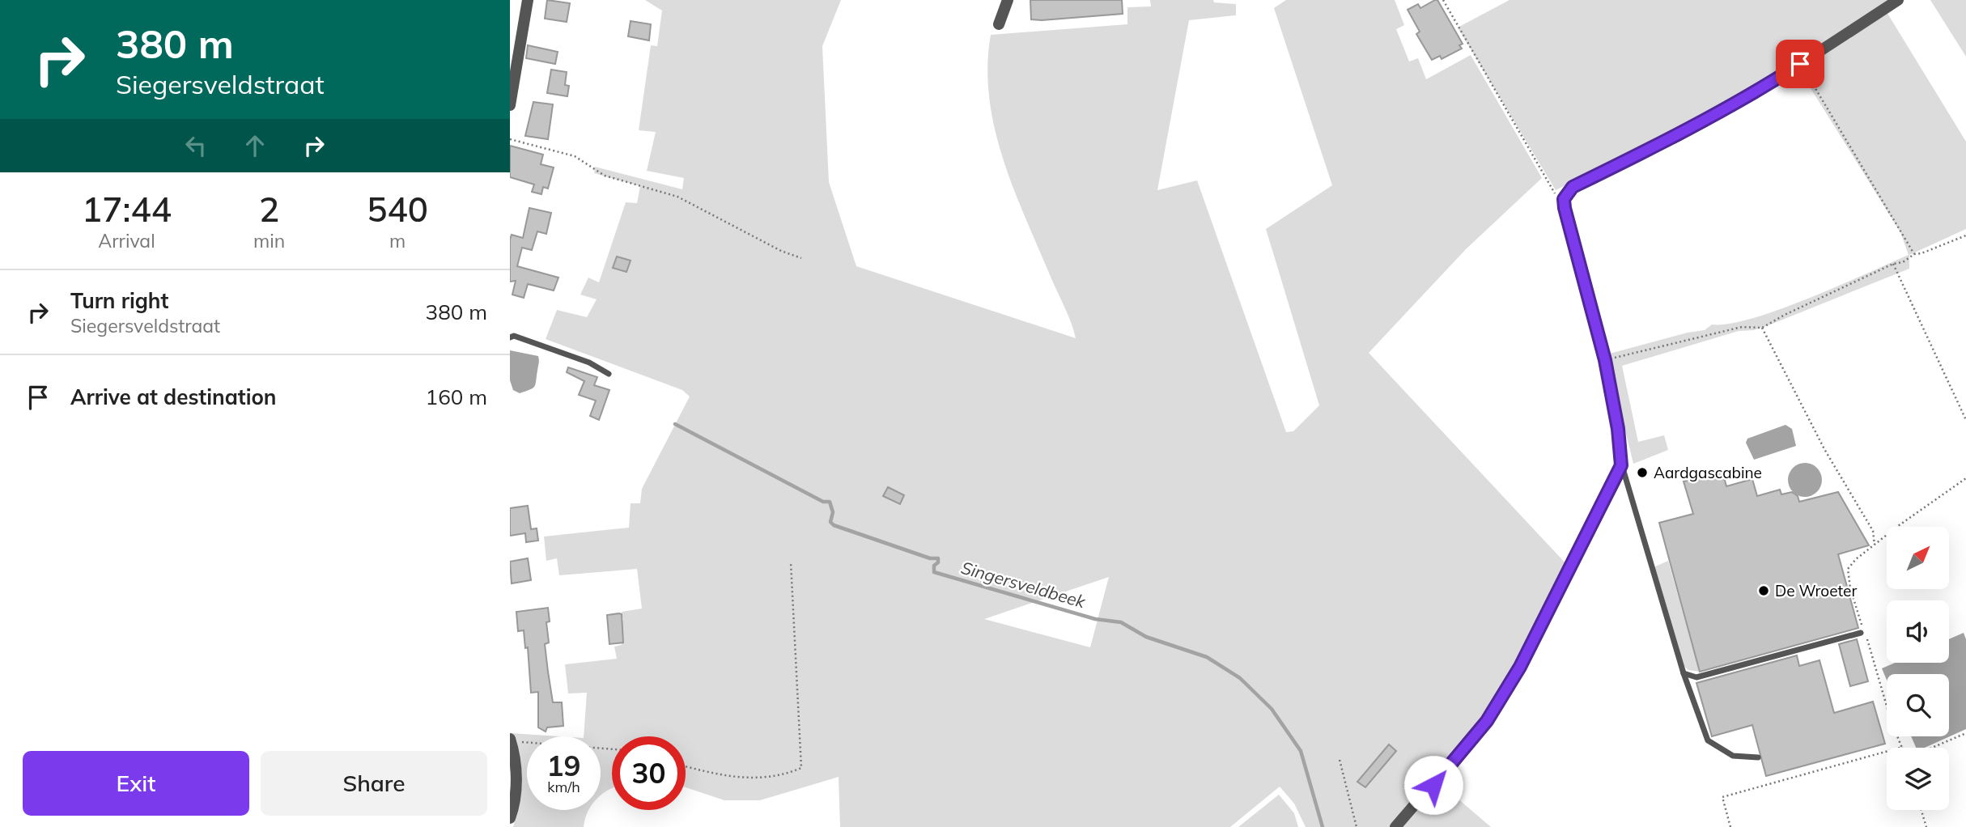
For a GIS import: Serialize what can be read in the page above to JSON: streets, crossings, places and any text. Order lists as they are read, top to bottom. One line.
{"water":["Singersveldbeek"],"places":["Aardgascabine","De Wroeter"],"north":"top right","page":{"turn":["380 m","Siegersveldstraat"],"eta":["17:44","Arrival","2","min","540","m"],"list":[{"name":"Turn right","note":"Siegersveldstraat","value":"380 m"},{"name":"Arrive at destination","value":"160 m"}],"speed":"19 km/h","limit":"30","buttons":["Exit","Share"]}}
